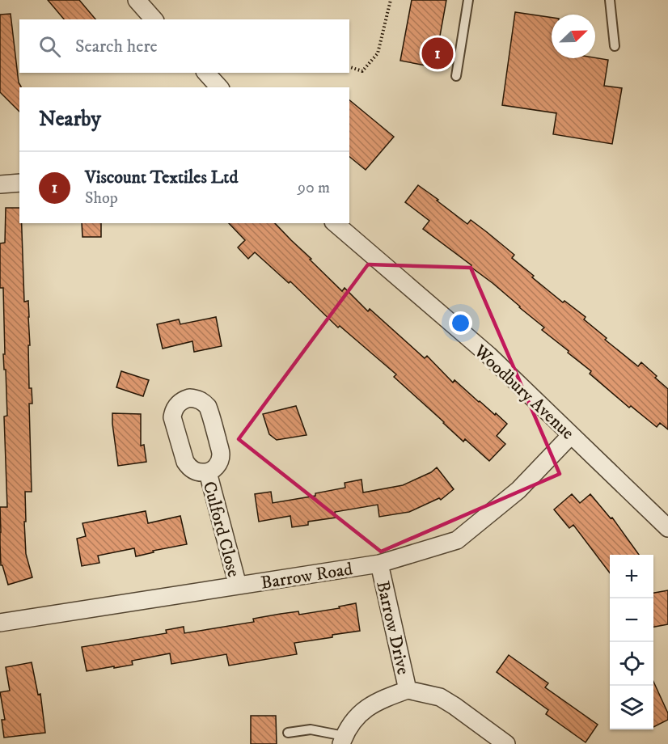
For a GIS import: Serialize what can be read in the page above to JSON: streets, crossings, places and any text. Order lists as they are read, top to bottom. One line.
{"streets":{"street":["Woodbury Avenue","Culford Close","Barrow Road","Barrow Drive"]},"crossings":[["Woodbury Avenue","Barrow Road"],["Culford Close","Barrow Road"],["Barrow Road","Barrow Drive"]],"north":"top right","page":{"search":"Search here","pins":"1","heading":"Nearby","list":[{"mark":"1","name":"Viscount Textiles Ltd","note":"Shop","value":"90 m"}],"map_buttons":["+","−"]}}
